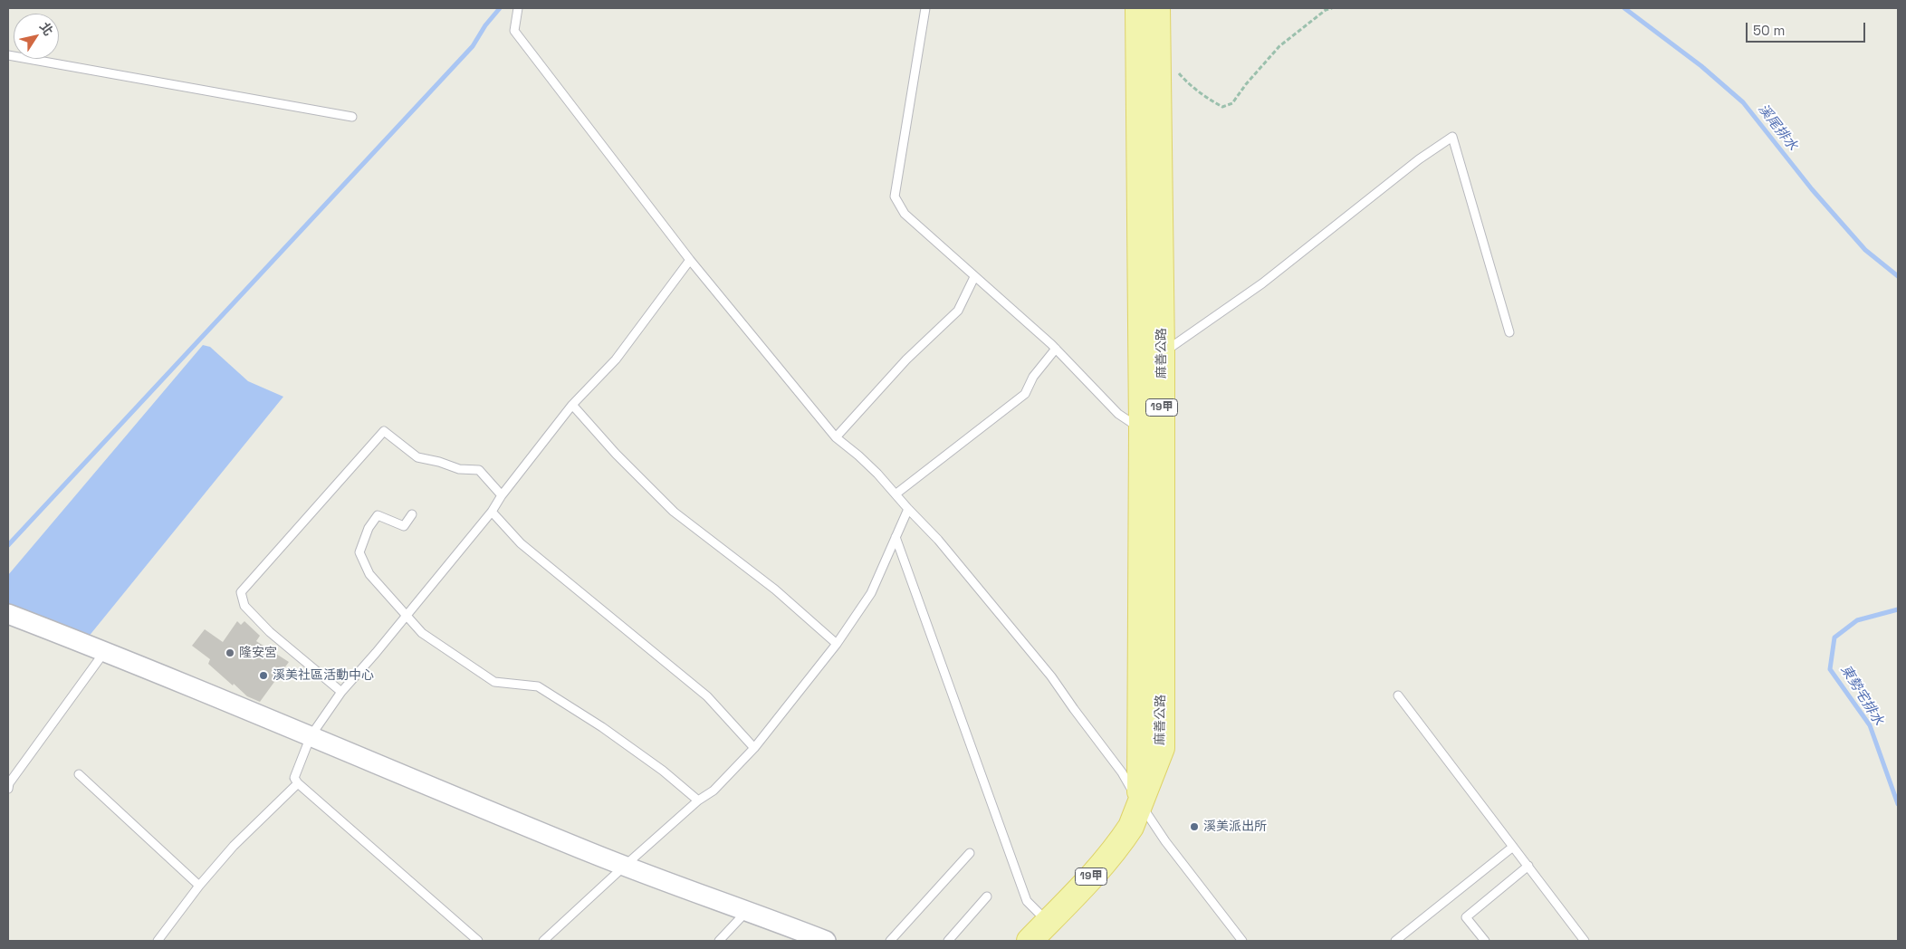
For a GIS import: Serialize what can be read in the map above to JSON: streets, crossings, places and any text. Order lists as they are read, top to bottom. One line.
{"streets":{"main road":["麻善公路","19甲"]},"water":["溪尾排水","東勢宅排水"],"places":["隆安宮","溪美社區活動中心","溪美派出所"],"scale_bar":"50 m","north":"top right"}
